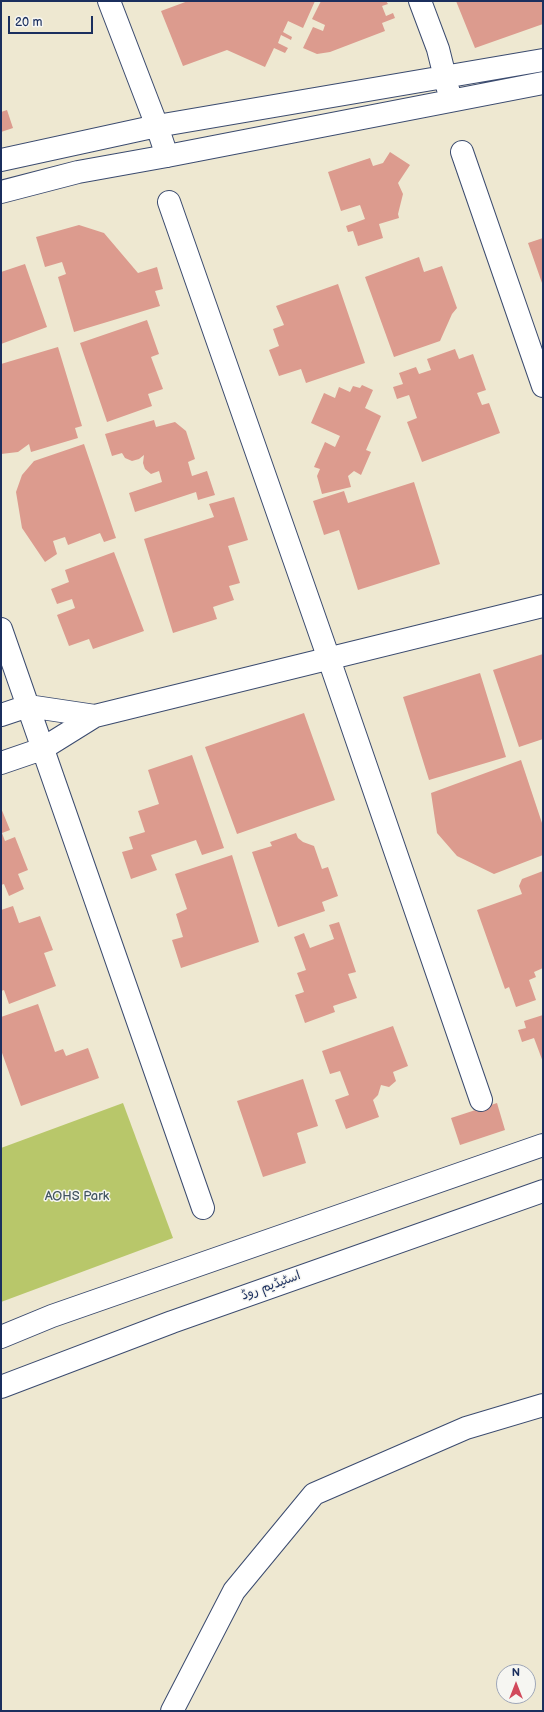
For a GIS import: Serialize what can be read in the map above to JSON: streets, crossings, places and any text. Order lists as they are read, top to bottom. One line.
{"streets":{"street":["اسٹیڈیم روڈ"]},"parks":["AOHS Park"],"scale_bar":"20 m","north":"top"}
